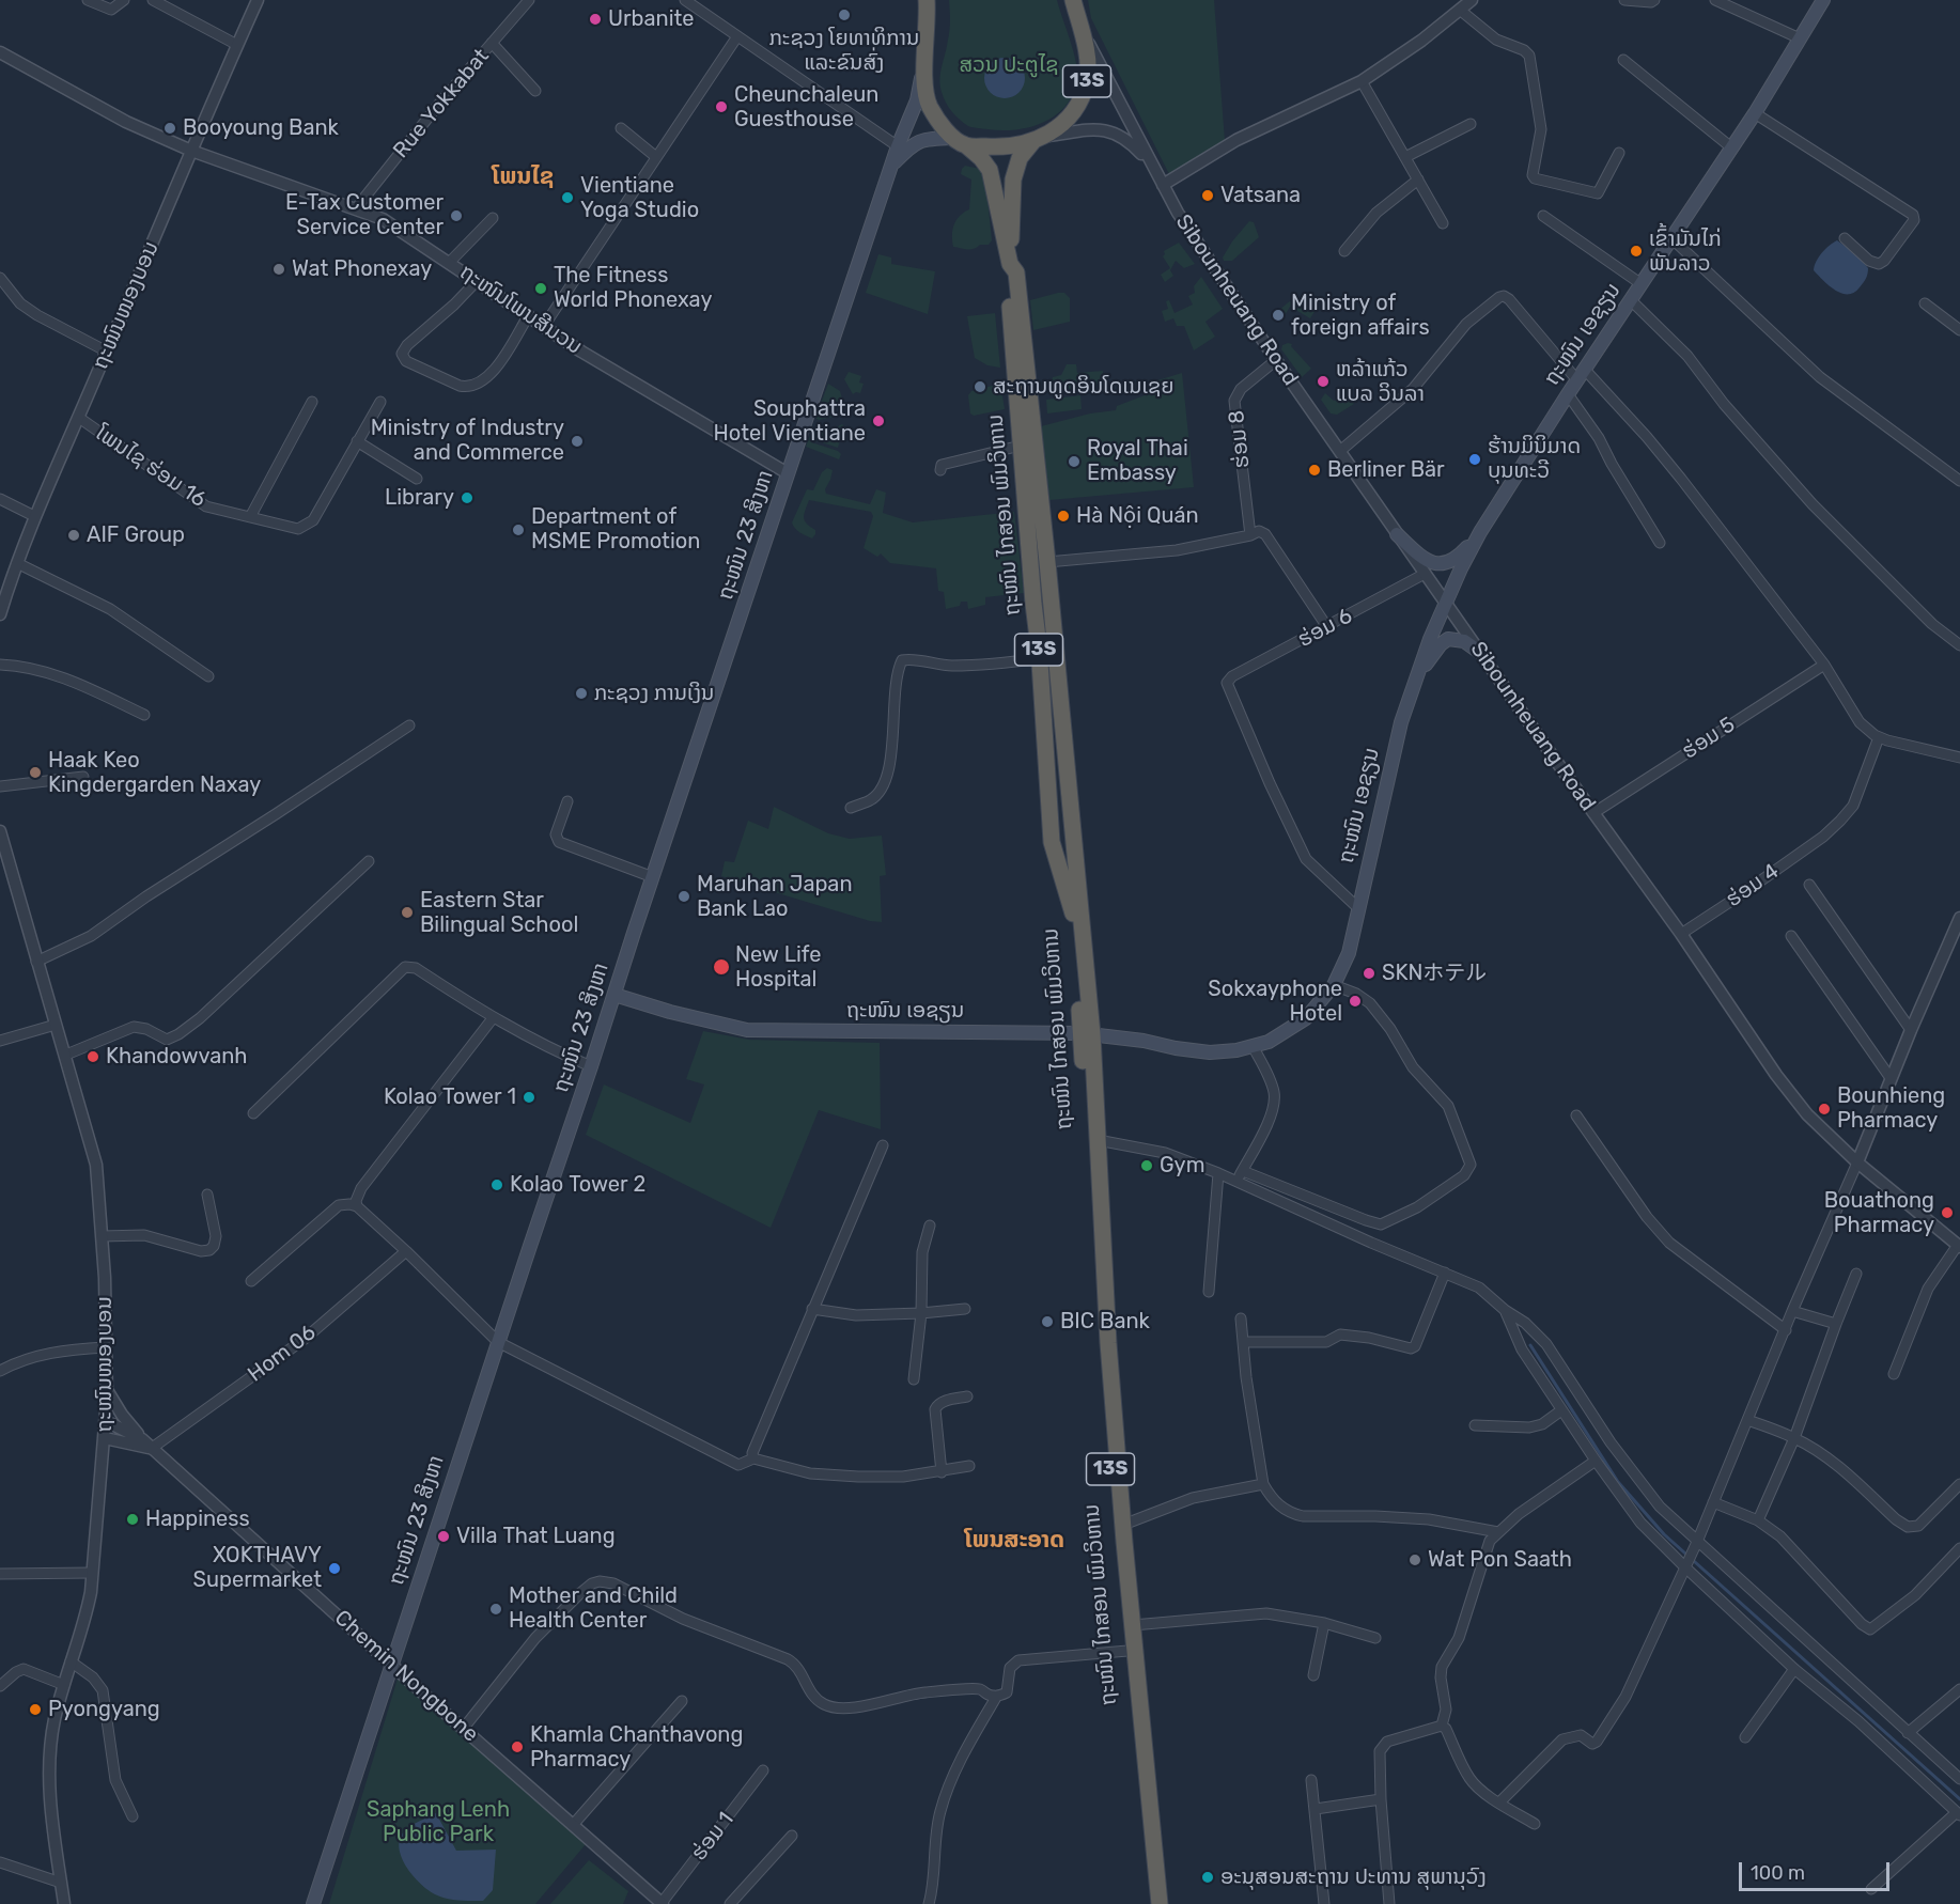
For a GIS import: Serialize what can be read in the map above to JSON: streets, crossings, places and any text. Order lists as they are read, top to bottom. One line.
{"streets":{"highway":["13S","ຖະໜົນ ໄກສອນ ພົມວິຫານ"],"main road":["ຖະໜົນ ເອຊຽນ","ຖະໜົນ 23 ສິງຫາ"],"street":["Rue Yokkabat","Sibounheuang Road","ຖະໜົນໜອງບອນ","ຖະໜົນໂພນສີນວນ","ຮ່ອມ 8","ໂພນໄຊ ຮ່ອມ 16","ຮ່ອມ 6","ຮ່ອມ 5","ຮ່ອມ 4","Hom 06","Chemin Nongbone","ຮ່ອມ 1"]},"crossings":[["13S","Sibounheuang Road"],["13S","ຖະໜົນ ໄກສອນ ພົມວິຫານ"],["13S","ຖະໜົນ 23 ສິງຫາ"],["Rue Yokkabat","ຖະໜົນໂພນສີນວນ"],["Sibounheuang Road","ຖະໜົນ ເອຊຽນ"],["Sibounheuang Road","ຮ່ອມ 8"],["Sibounheuang Road","ຮ່ອມ 6"],["Sibounheuang Road","ຮ່ອມ 5"],["Sibounheuang Road","ຮ່ອມ 4"],["ຖະໜົນໜອງບອນ","ຖະໜົນໂພນສີນວນ"],["ຖະໜົນໜອງບອນ","ໂພນໄຊ ຮ່ອມ 16"],["ຖະໜົນໜອງບອນ","Chemin Nongbone"],["ຖະໜົນໂພນສີນວນ","ຖະໜົນ 23 ສິງຫາ"],["ຖະໜົນ ເອຊຽນ","ຖະໜົນ ໄກສອນ ພົມວິຫານ"],["ຖະໜົນ ເອຊຽນ","ຖະໜົນ 23 ສິງຫາ"],["ຖະໜົນ ເອຊຽນ","ຮ່ອມ 6"],["ຖະໜົນ 23 ສິງຫາ","Chemin Nongbone"],["Hom 06","Chemin Nongbone"],["Chemin Nongbone","ຮ່ອມ 1"]],"districts":["ໂພນໄຊ","ໂພນສະອາດ"],"parks":["ສວນ ປະຕູໄຊ","Saphang Lenh Public Park"],"places":["ກະຊວງ ໂຍທາທິການ ແລະຂົນສົ່ງ","Urbanite","Cheunchaleun Guesthouse","Booyoung Bank","Vatsana","Vientiane Yoga Studio","E-Tax Customer Service Center","ເຂົ້າມັນໄກ່ ພັນລາວ","Wat Phonexay","The Fitness World Phonexay","Ministry of foreign affairs","ຫລ້າແກ້ວ ແບລ ວິນລາ","ສະຖານທູດອິນໂດເນເຊຍ","Souphattra Hotel Vientiane","Ministry of Industry and Commerce","ຮ້ານມິນິມາດ ບຸນທະວີ","Royal Thai Embassy","Berliner Bär","Library","Hà Nội Quán","Department of MSME Promotion","AIF Group","ກະຊວງ ການເງິນ","Haak Keo Kingdergarden Naxay","Maruhan Japan Bank Lao","Eastern Star Bilingual School","New Life Hospital","SKNホテル","Sokxayphone Hotel","Khandowvanh","Kolao Tower 1","Bounhieng Pharmacy","Gym","Kolao Tower 2","Bouathong Pharmacy","BIC Bank","Happiness","Villa That Luang","Wat Pon Saath","XOKTHAVY Supermarket","Mother and Child Health Center","Pyongyang","Khamla Chanthavong Pharmacy","ອະນຸສອນສະຖານ ປະທານ ສຸພານຸວົງ"],"scale_bar":"100 m"}
